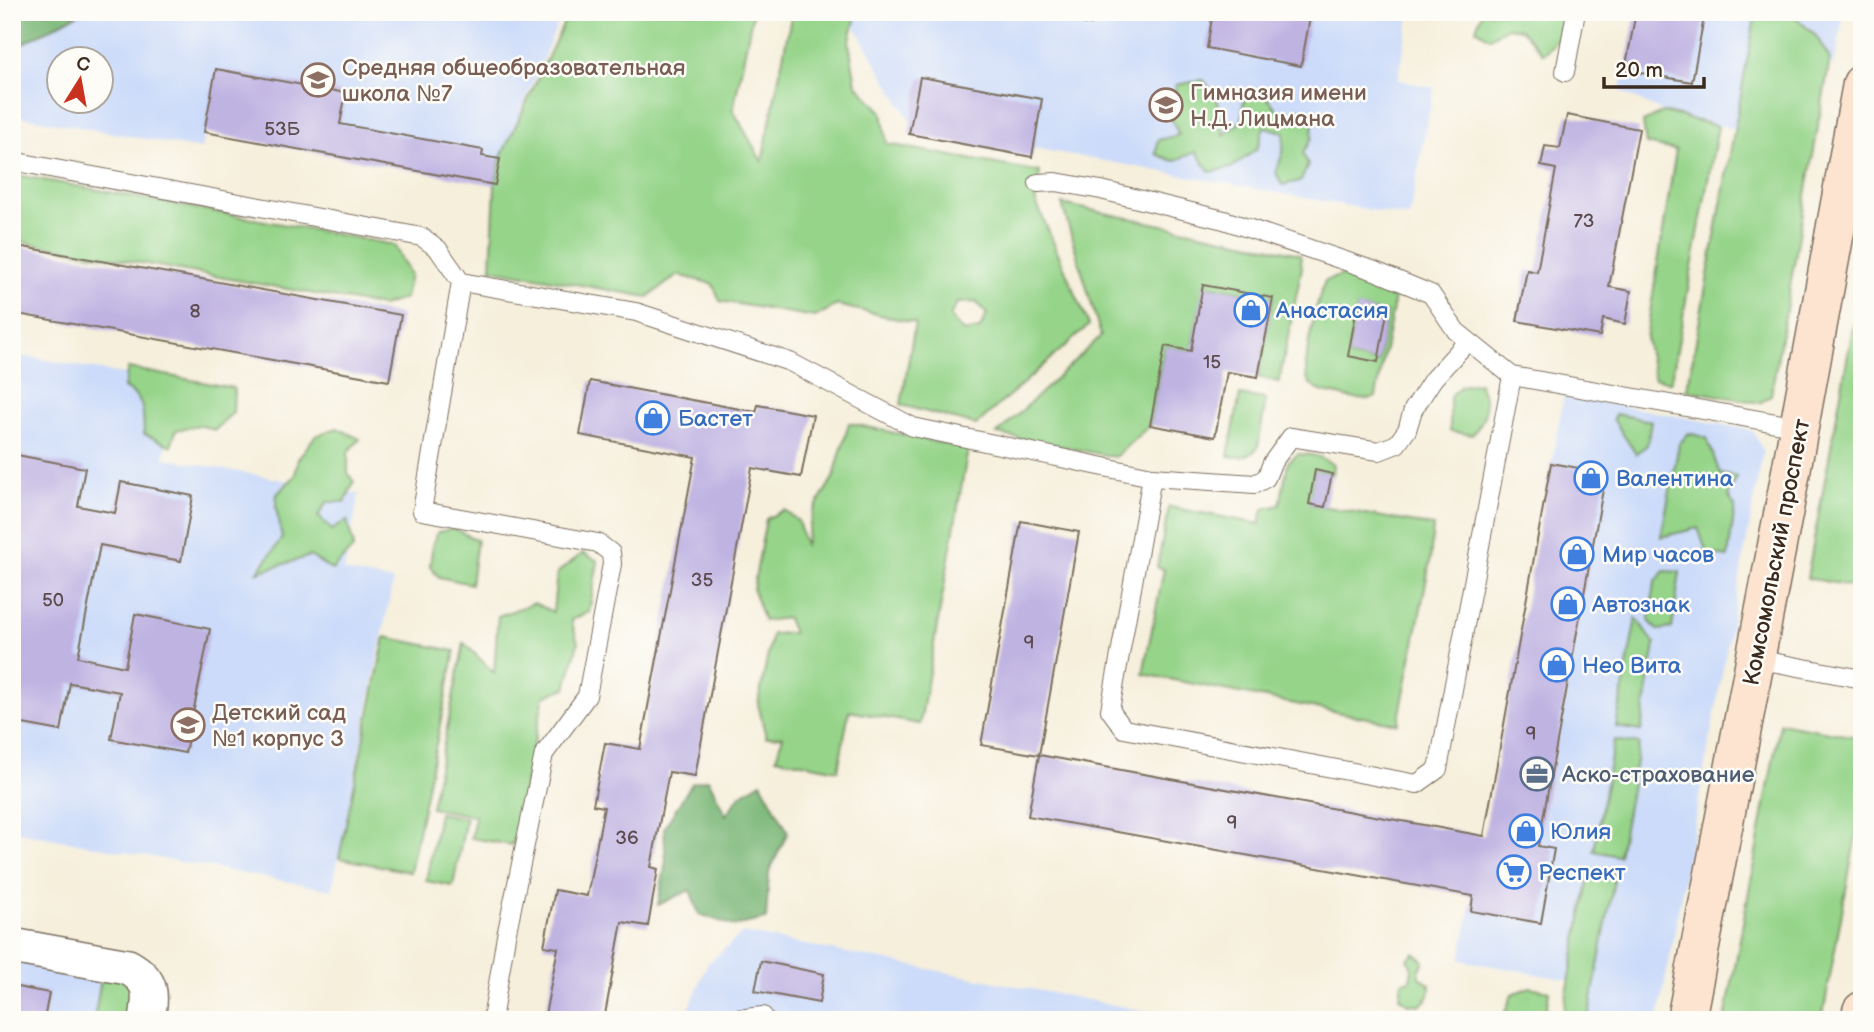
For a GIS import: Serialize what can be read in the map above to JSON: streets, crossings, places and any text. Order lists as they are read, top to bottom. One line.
{"streets":{"main road":["Комсомольский проспект"]},"places":{"school or university":["Средняя общеобразовательная школа №7","Гимназия имени Н.Д. Лицмана","Детский сад №1 корпус 3"],"shop":["Анастасия","Бастет","Валентина","Мир часов","Автознак","Нео Вита","Юлия"],"office":["Аско-страхование"],"supermarket":["Респект"]},"house_numbers":["53Б","73","8","15","35","50","9","9","9","36"],"scale_bar":"20 m","north":"top"}
